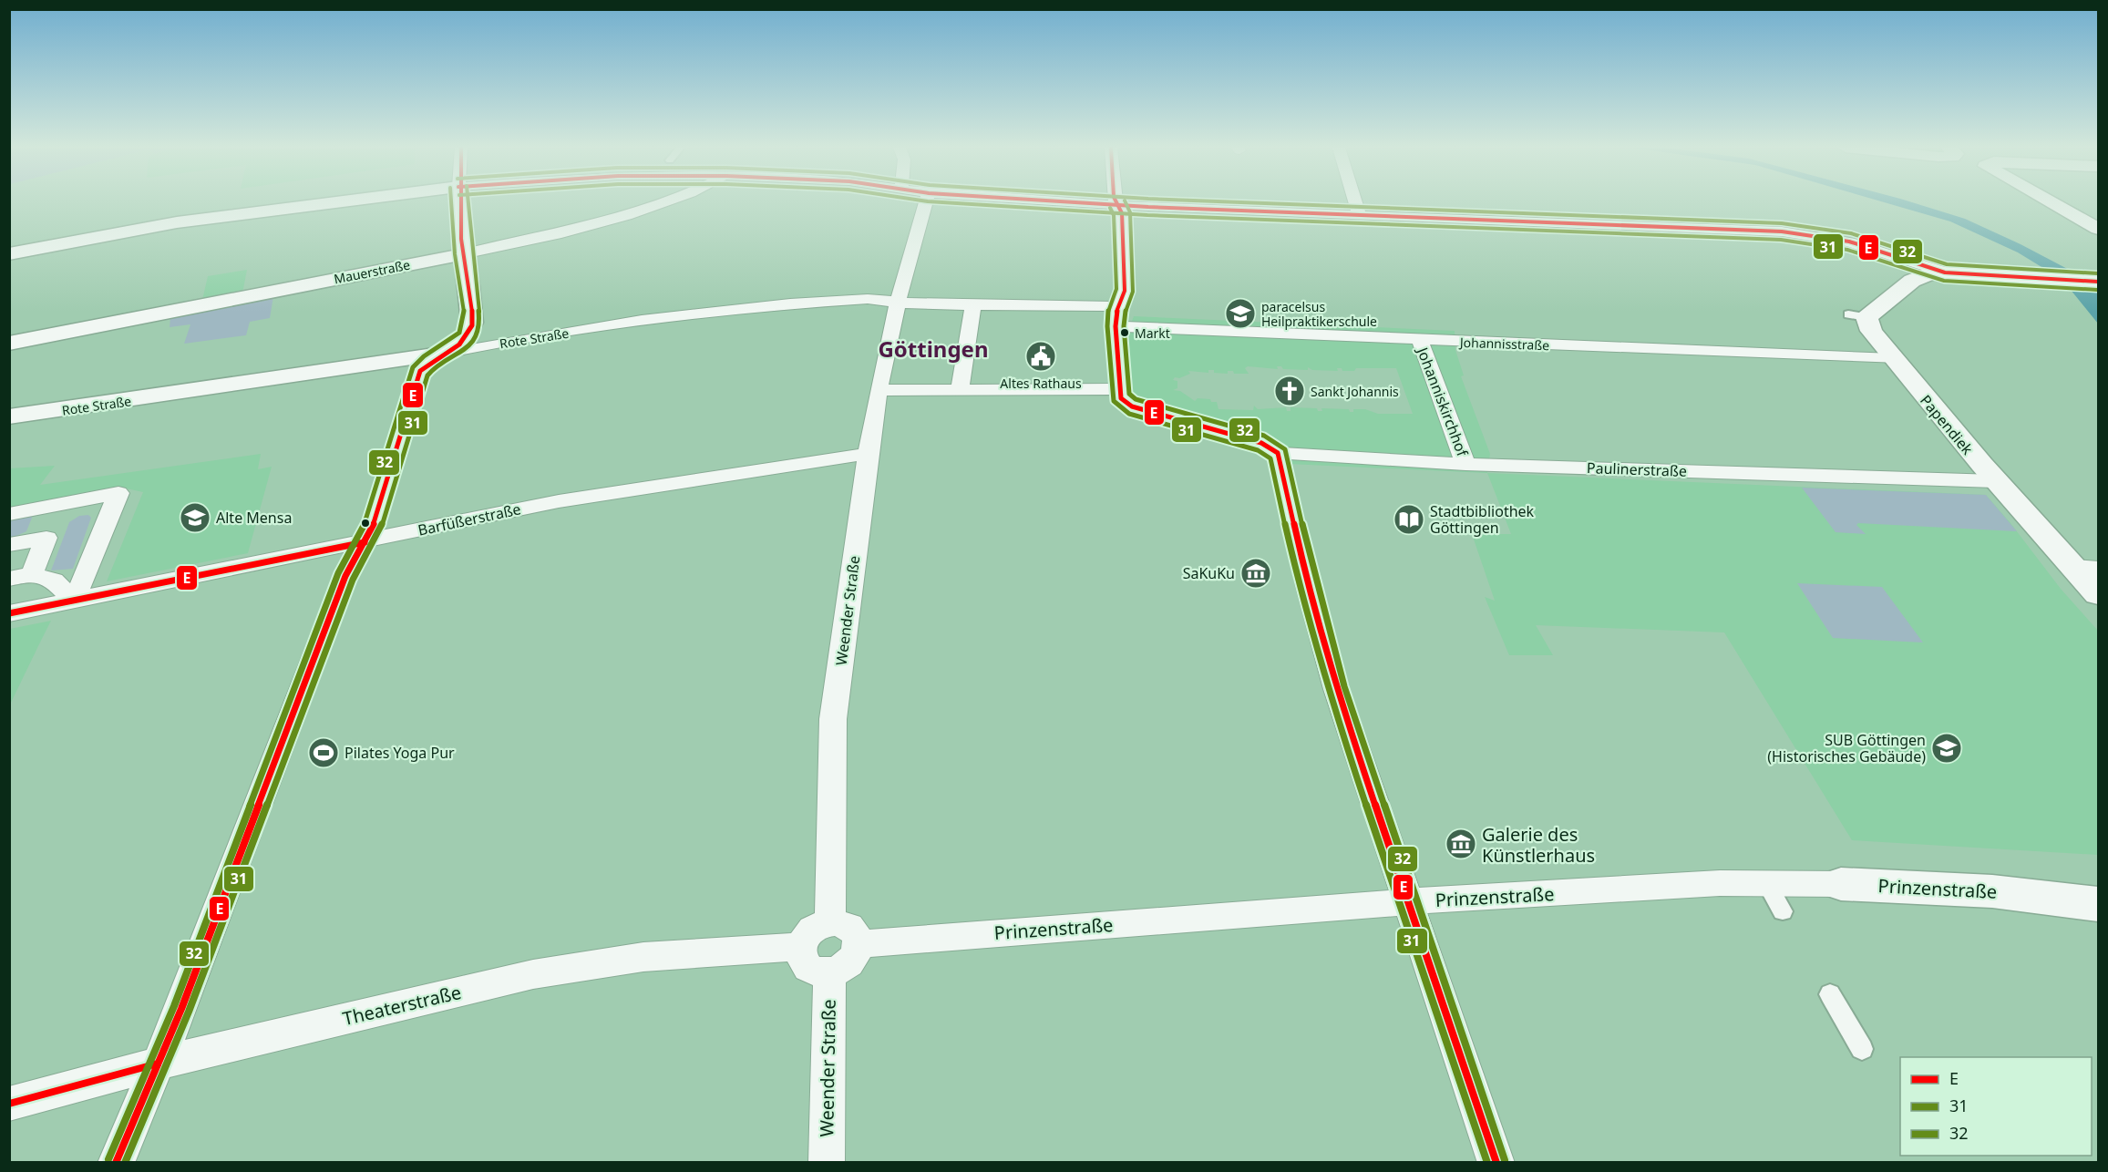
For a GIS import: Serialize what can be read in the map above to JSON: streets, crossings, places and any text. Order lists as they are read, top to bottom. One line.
{"streets":{"street":["Mauerstraße","Rote Straße","Johannisstraße","Johanniskirchhof","Papendiek","Paulinerstraße","Barfüßerstraße","Weender Straße","Prinzenstraße","Theaterstraße"]},"crossings":[["Rote Straße","Weender Straße"],["Johannisstraße","Johanniskirchhof"],["Johannisstraße","Papendiek"],["Johanniskirchhof","Paulinerstraße"],["Papendiek","Paulinerstraße"],["Barfüßerstraße","Weender Straße"],["Weender Straße","Prinzenstraße"],["Weender Straße","Theaterstraße"],["Prinzenstraße","Theaterstraße"]],"districts":["Göttingen"],"places":{"school or university":["paracelsus Heilpraktikerschule","Alte Mensa","SUB Göttingen (Historisches Gebäude)"],"other":["Markt"],"public building":["Altes Rathaus"],"church":["Sankt Johannis"],"library":["Stadtbibliothek Göttingen"],"museum":["SaKuKu","Galerie des Künstlerhaus"],"sports":["Pilates Yoga Pur"]},"lines":["transit line E","transit line 31","transit line 32"],"legend":["E","31","32"]}
